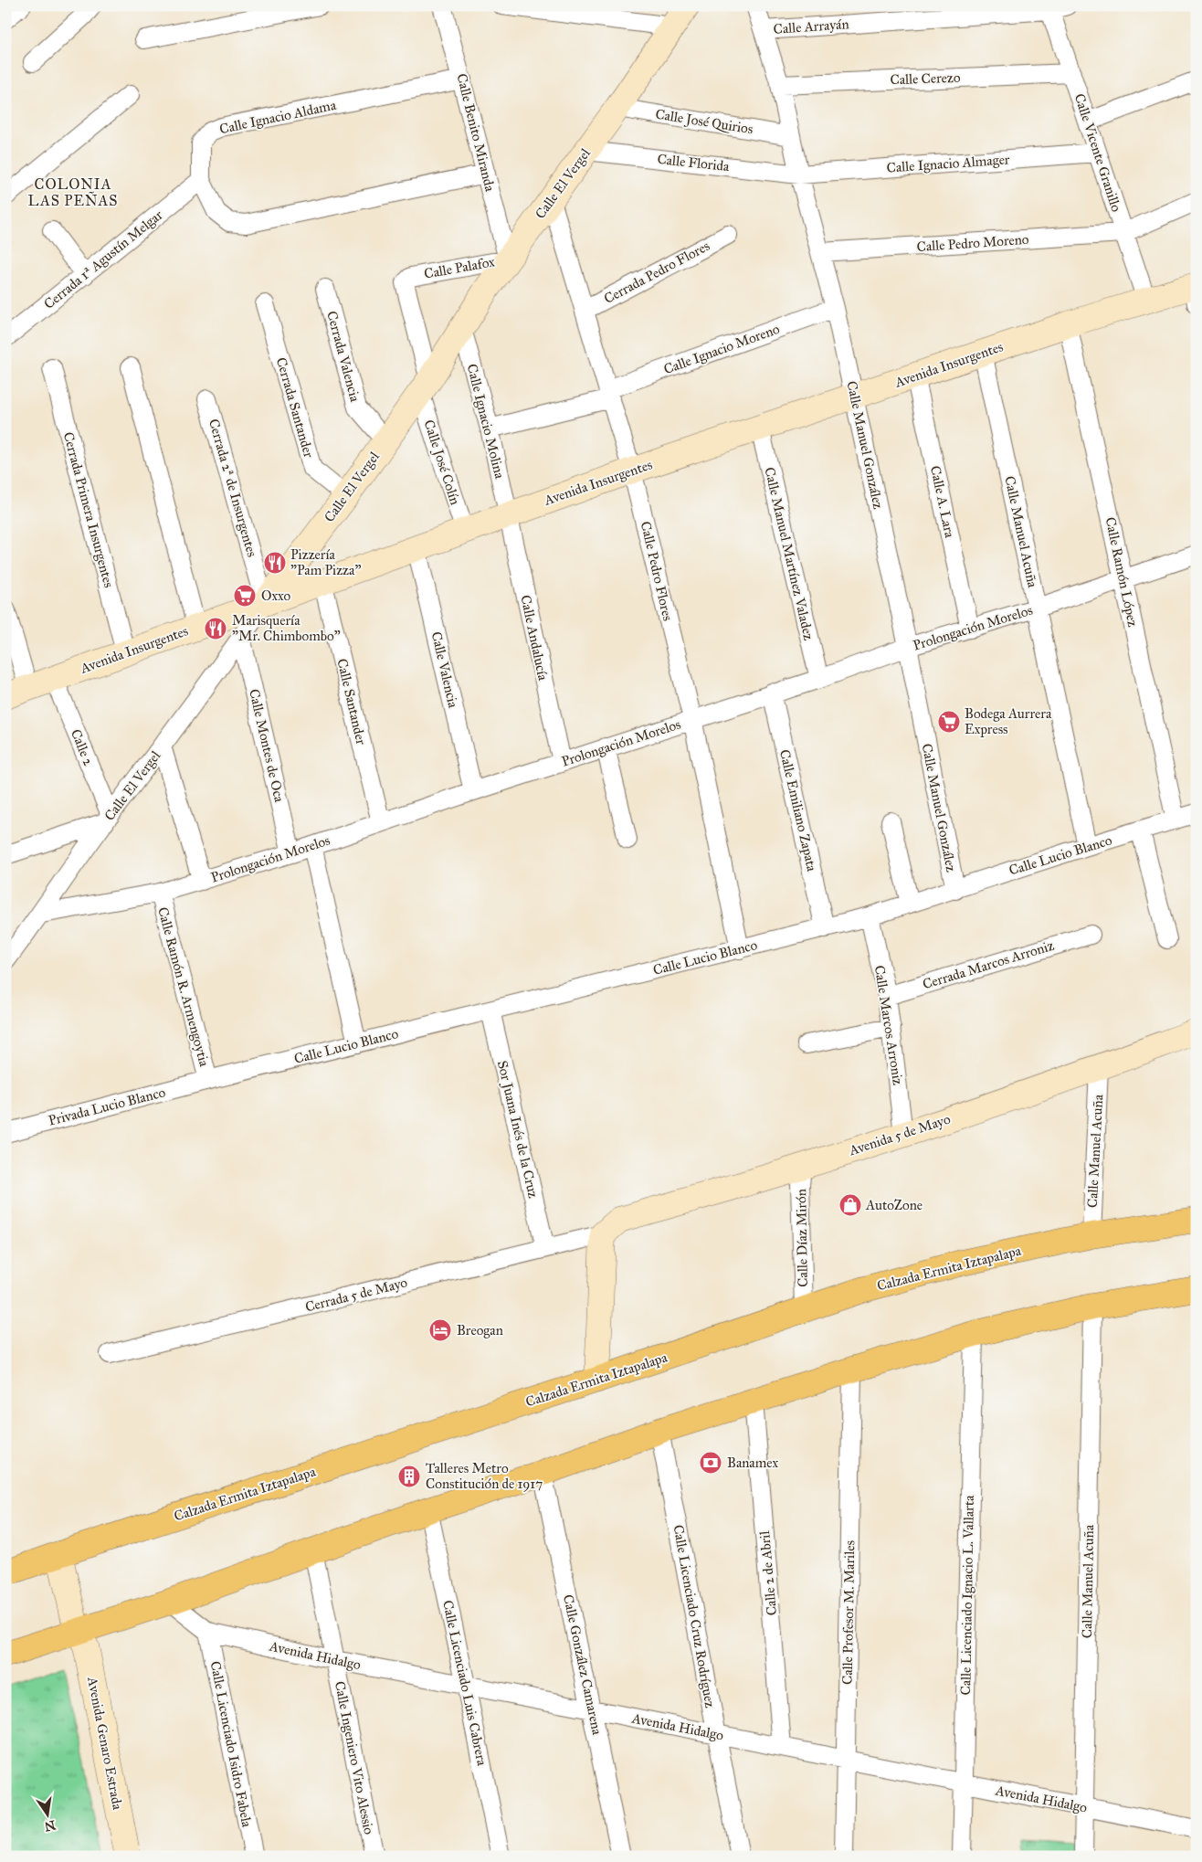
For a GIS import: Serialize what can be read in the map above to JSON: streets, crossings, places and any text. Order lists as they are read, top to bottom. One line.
{"streets":{"main road":["Calzada Ermita Iztapalapa"],"street":["Calle Arrayán","Calle Cerezo","Calle Ignacio Aldama","Calle José Quirios","Calle Benito Miranda","Calle Vicente Granillo","Calle Florida","Calle Ignacio Almager","Calle El Vergel","Calle Pedro Moreno","Cerrada 1ª Agustín Melgar","Calle Palafox","Cerrada Pedro Flores","Calle Ignacio Moreno","Cerrada Valencia","Avenida Insurgentes","Cerrada Santander","Calle Ignacio Molina","Calle Manuel González","Calle José Colín","Cerrada 2ª de Insurgentes","Calle A. Lara","Cerrada Primera Insurgentes","Calle Manuel Acuña","Calle Manuel Martínez Valadez","Calle Pedro Flores","Calle Ramón López","Prolongación Morelos","Calle Andalucía","Calle Valencia","Calle Santander","Calle Montes de Oca","Calle 2","Calle Emiliano Zapata","Calle Lucio Blanco","Cerrada Marcos Arroniz","Calle Ramón R. Armengoytia","Calle Marcos Arroniz","Privada Lucio Blanco","Sor Juana Inés de la Cruz","Avenida 5 de Mayo","Calle Díaz Mirón","Cerrada 5 de Mayo","Calle 2 de Abril","Calle Licenciado Ignacio L. Vallarta","Calle Profesor M. Mariles","Calle Licenciado Cruz Rodríguez","Avenida Hidalgo","Calle González Camarena","Calle Licenciado Luis Cabrera","Avenida Genaro Estrada","Calle Licenciado Isidro Fabela","Calle Ingeniero Vito Alessio"]},"crossings":[["Calle Arrayán","Calle Vicente Granillo"],["Calle Arrayán","Calle Manuel González"],["Calle Cerezo","Calle Vicente Granillo"],["Calle Cerezo","Calle Manuel González"],["Calle Ignacio Aldama","Calle Benito Miranda"],["Calle Ignacio Aldama","Cerrada 1ª Agustín Melgar"],["Calle José Quirios","Calle El Vergel"],["Calle José Quirios","Calle Manuel González"],["Calle Benito Miranda","Calle El Vergel"],["Calle Benito Miranda","Calle Palafox"],["Calle Vicente Granillo","Calle Ignacio Almager"],["Calle Vicente Granillo","Calle Pedro Moreno"],["Calle Vicente Granillo","Avenida Insurgentes"],["Calle Florida","Calle Ignacio Almager"],["Calle Florida","Calle El Vergel"],["Calle Florida","Calle Manuel González"],["Calle Ignacio Almager","Calle Manuel González"],["Calle El Vergel","Calle Palafox"],["Calle El Vergel","Cerrada Valencia"],["Calle El Vergel","Avenida Insurgentes"],["Calle El Vergel","Cerrada Santander"],["Calle El Vergel","Calle Ignacio Molina"],["Calle El Vergel","Calle José Colín"],["Calle El Vergel","Cerrada 2ª de Insurgentes"],["Calle El Vergel","Calle Pedro Flores"],["Calle El Vergel","Prolongación Morelos"],["Calle El Vergel","Calle Montes de Oca"],["Calle El Vergel","Calle 2"],["Calle Pedro Moreno","Calle Manuel González"],["Calle Palafox","Calle José Colín"],["Cerrada Pedro Flores","Calle Pedro Flores"],["Calle Ignacio Moreno","Calle Manuel González"],["Calle Ignacio Moreno","Calle Pedro Flores"],["Avenida Insurgentes","Calle Ignacio Molina"],["Avenida Insurgentes","Calle Manuel González"],["Avenida Insurgentes","Calle José Colín"],["Avenida Insurgentes","Cerrada 2ª de Insurgentes"],["Avenida Insurgentes","Calle A. Lara"],["Avenida Insurgentes","Cerrada Primera Insurgentes"],["Avenida Insurgentes","Calle Manuel Acuña"],["Avenida Insurgentes","Calle Manuel Martínez Valadez"],["Avenida Insurgentes","Calle Pedro Flores"],["Avenida Insurgentes","Calle Ramón López"],["Avenida Insurgentes","Calle Andalucía"],["Avenida Insurgentes","Calle Valencia"],["Avenida Insurgentes","Calle Santander"],["Avenida Insurgentes","Calle 2"],["Calle Ignacio Molina","Calle Andalucía"],["Calle Manuel González","Prolongación Morelos"],["Calle Manuel González","Calle Lucio Blanco"],["Calle A. Lara","Prolongación Morelos"],["Calle Manuel Acuña","Prolongación Morelos"],["Calle Manuel Acuña","Calle Lucio Blanco"],["Calle Manuel Acuña","Avenida 5 de Mayo"],["Calle Manuel Acuña","Calzada Ermita Iztapalapa"],["Calle Manuel Acuña","Avenida Hidalgo"],["Calle Manuel Martínez Valadez","Prolongación Morelos"],["Calle Pedro Flores","Prolongación Morelos"],["Calle Pedro Flores","Calle Lucio Blanco"],["Calle Ramón López","Prolongación Morelos"],["Calle Ramón López","Calle Lucio Blanco"],["Prolongación Morelos","Calle Andalucía"],["Prolongación Morelos","Calle Valencia"],["Prolongación Morelos","Calle Santander"],["Prolongación Morelos","Calle Montes de Oca"],["Prolongación Morelos","Calle Emiliano Zapata"],["Prolongación Morelos","Calle Ramón R. Armengoytia"],["Calle Emiliano Zapata","Calle Lucio Blanco"],["Calle Lucio Blanco","Calle Ramón R. Armengoytia"],["Calle Lucio Blanco","Calle Marcos Arroniz"],["Calle Lucio Blanco","Privada Lucio Blanco"],["Calle Lucio Blanco","Sor Juana Inés de la Cruz"],["Cerrada Marcos Arroniz","Calle Marcos Arroniz"],["Calle Ramón R. Armengoytia","Privada Lucio Blanco"],["Calle Marcos Arroniz","Avenida 5 de Mayo"],["Sor Juana Inés de la Cruz","Cerrada 5 de Mayo"],["Avenida 5 de Mayo","Calle Díaz Mirón"],["Avenida 5 de Mayo","Cerrada 5 de Mayo"],["Calle Díaz Mirón","Calzada Ermita Iztapalapa"],["Calzada Ermita Iztapalapa","Avenida Genaro Estrada"],["Calle 2 de Abril","Avenida Hidalgo"],["Calle Licenciado Ignacio L. Vallarta","Avenida Hidalgo"],["Calle Profesor M. Mariles","Avenida Hidalgo"],["Calle Licenciado Cruz Rodríguez","Avenida Hidalgo"],["Avenida Hidalgo","Calle González Camarena"],["Avenida Hidalgo","Calle Licenciado Luis Cabrera"],["Avenida Hidalgo","Calle Licenciado Isidro Fabela"],["Avenida Hidalgo","Calle Ingeniero Vito Alessio"]],"districts":["COLONIA LAS PEÑAS"],"places":{"restaurant":["Pizzería \"Pam Pizza\"","Marisquería \"Mr. Chimbombo\""],"supermarket":["Oxxo","Bodega Aurrera Express"],"shop":["AutoZone"],"hotel":["Breogan"],"bank":["Banamex"],"building":["Talleres Metro Constitución de 1917"]},"north":"bottom"}
